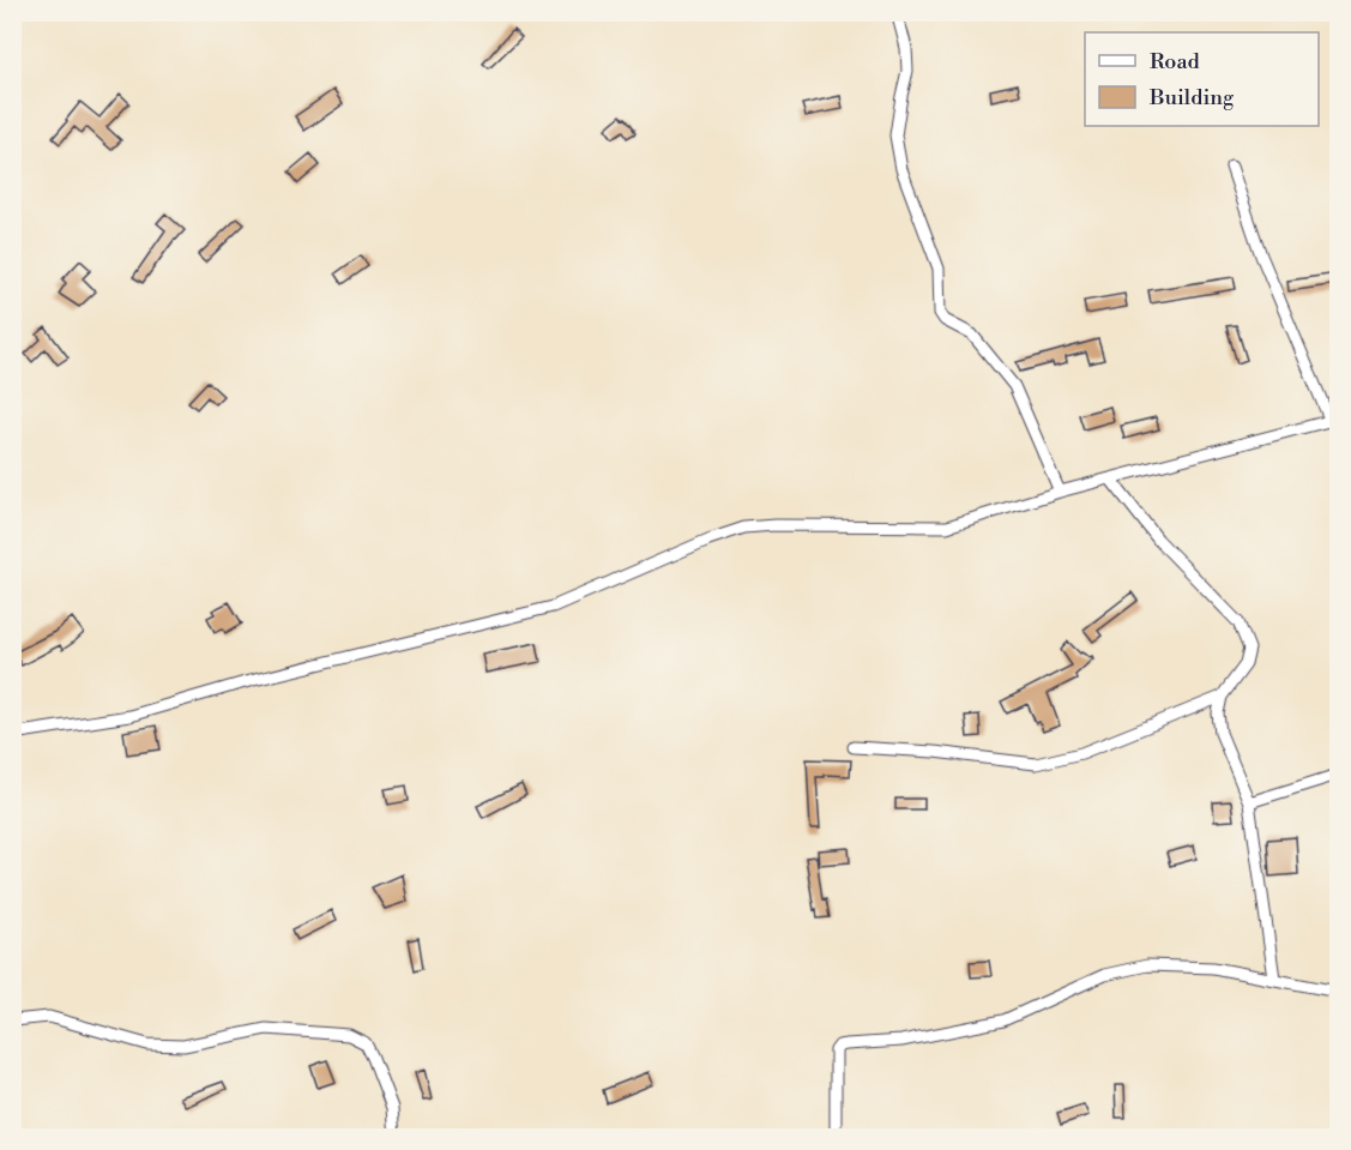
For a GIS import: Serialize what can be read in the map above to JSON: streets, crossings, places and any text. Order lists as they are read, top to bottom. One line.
{"legend":["Road","Building"]}
